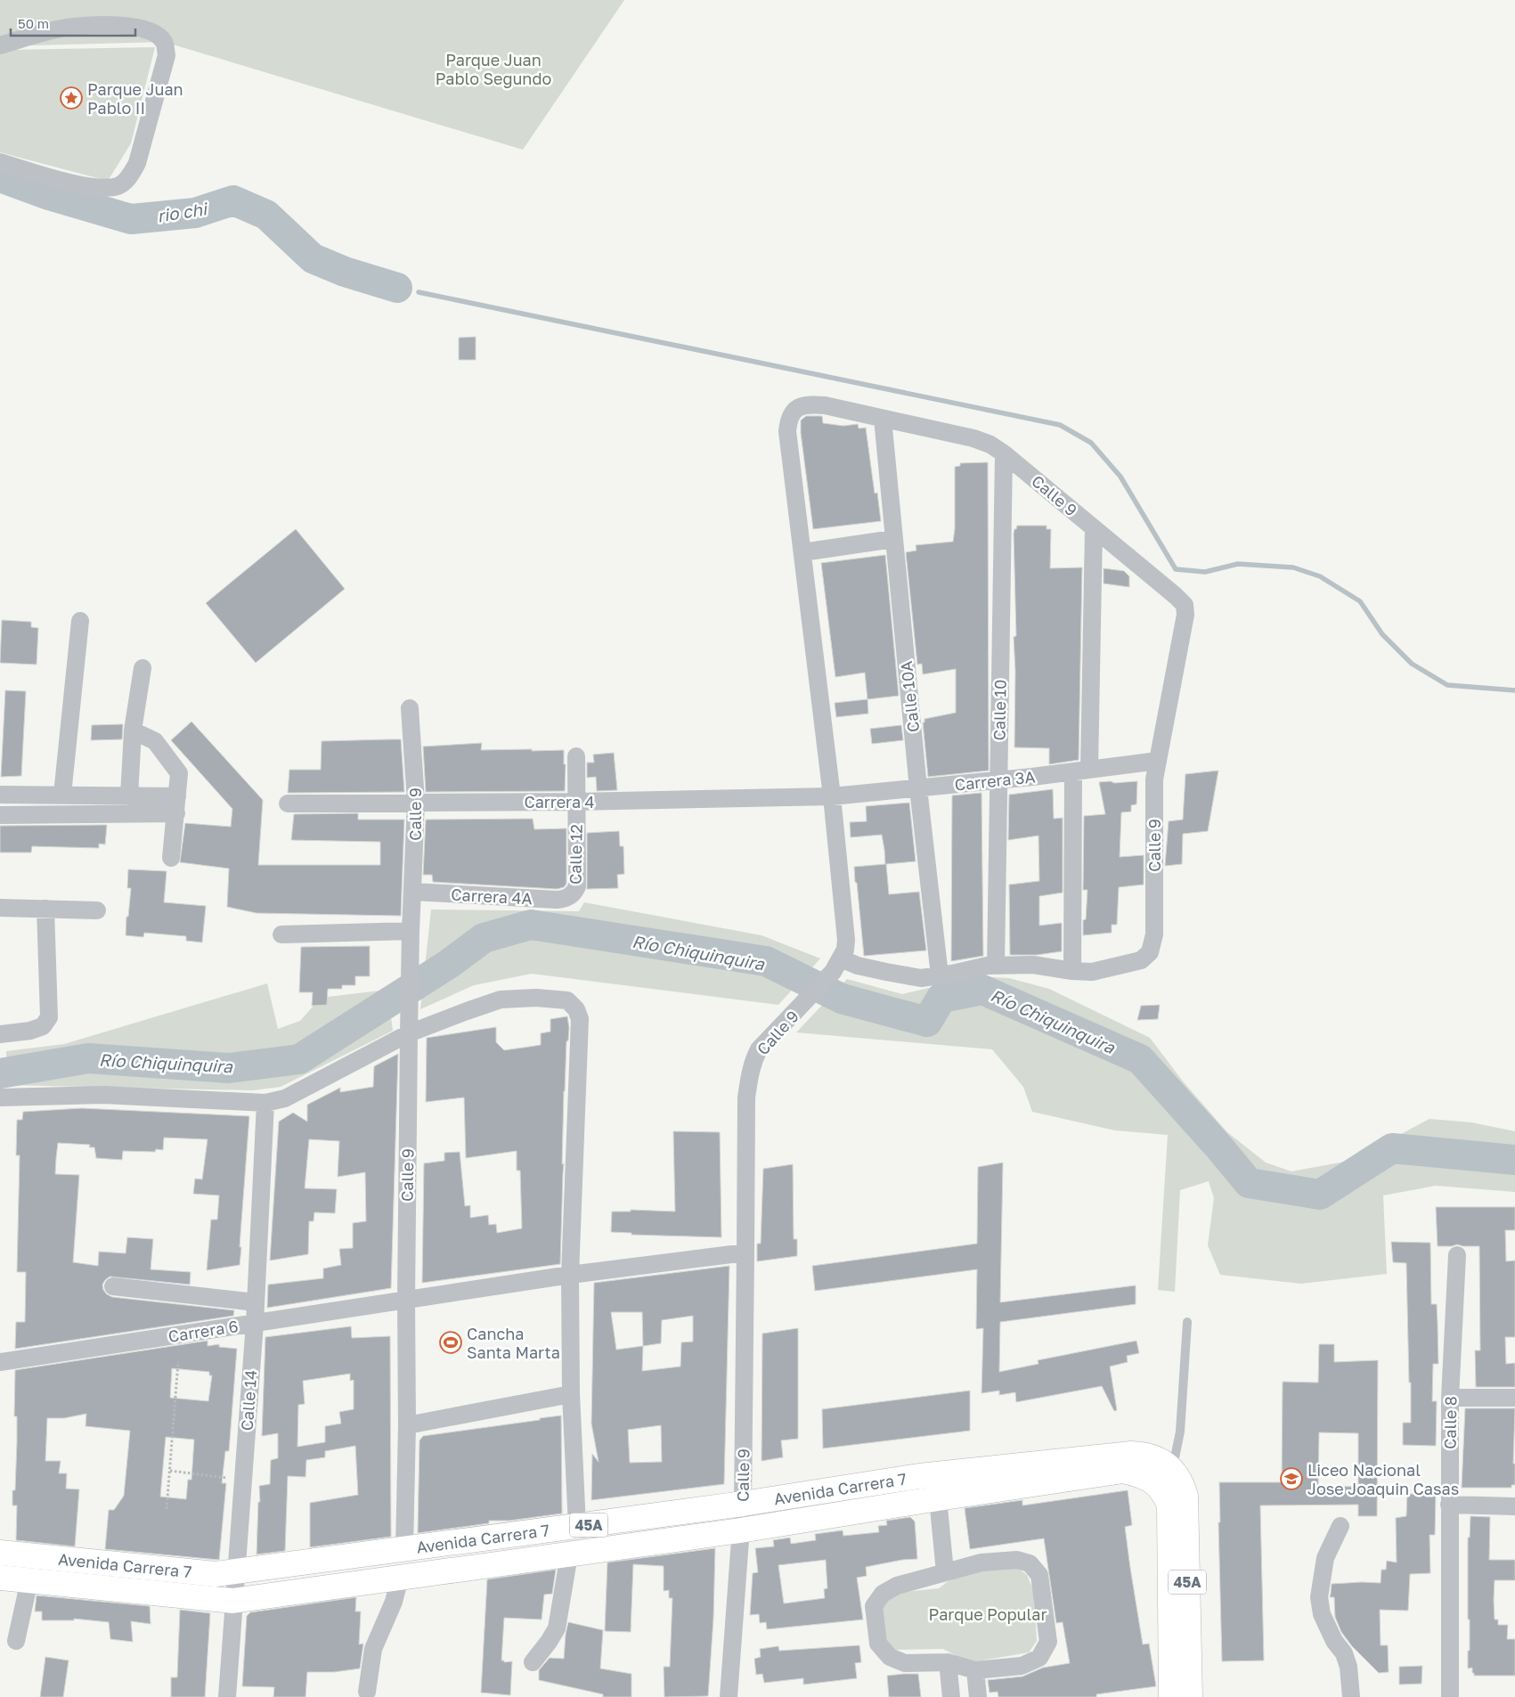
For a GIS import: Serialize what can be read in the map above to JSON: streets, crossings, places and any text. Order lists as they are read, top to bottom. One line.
{"streets":{"main road":["Avenida Carrera 7","45A"],"street":["Calle 9","Calle 10A","Calle 10","Carrera 3A","Carrera 4","Calle 12","Carrera 4A","Carrera 6","Calle 14","Calle 8"]},"crossings":[["Calle 9","Calle 10A"],["Calle 9","Calle 10"],["Calle 9","Carrera 3A"],["Calle 9","Carrera 4"],["Calle 9","Carrera 4A"],["Calle 9","Carrera 6"],["Calle 9","Avenida Carrera 7"],["Calle 10A","Carrera 3A"],["Calle 10","Carrera 3A"],["Carrera 3A","Carrera 4"],["Carrera 4","Calle 12"],["Calle 12","Carrera 4A"],["Carrera 6","Calle 14"],["Calle 14","Avenida Carrera 7"],["Avenida Carrera 7","45A"]],"water":["rio chi","Río Chiquinquira"],"parks":["Parque Juan Pablo Segundo","Parque Popular"],"places":{"place":["Parque Juan Pablo II"],"sports":["Cancha Santa Marta"],"school or university":["Liceo Nacional Jose Joaquin Casas"]},"scale_bar":"50 m"}
